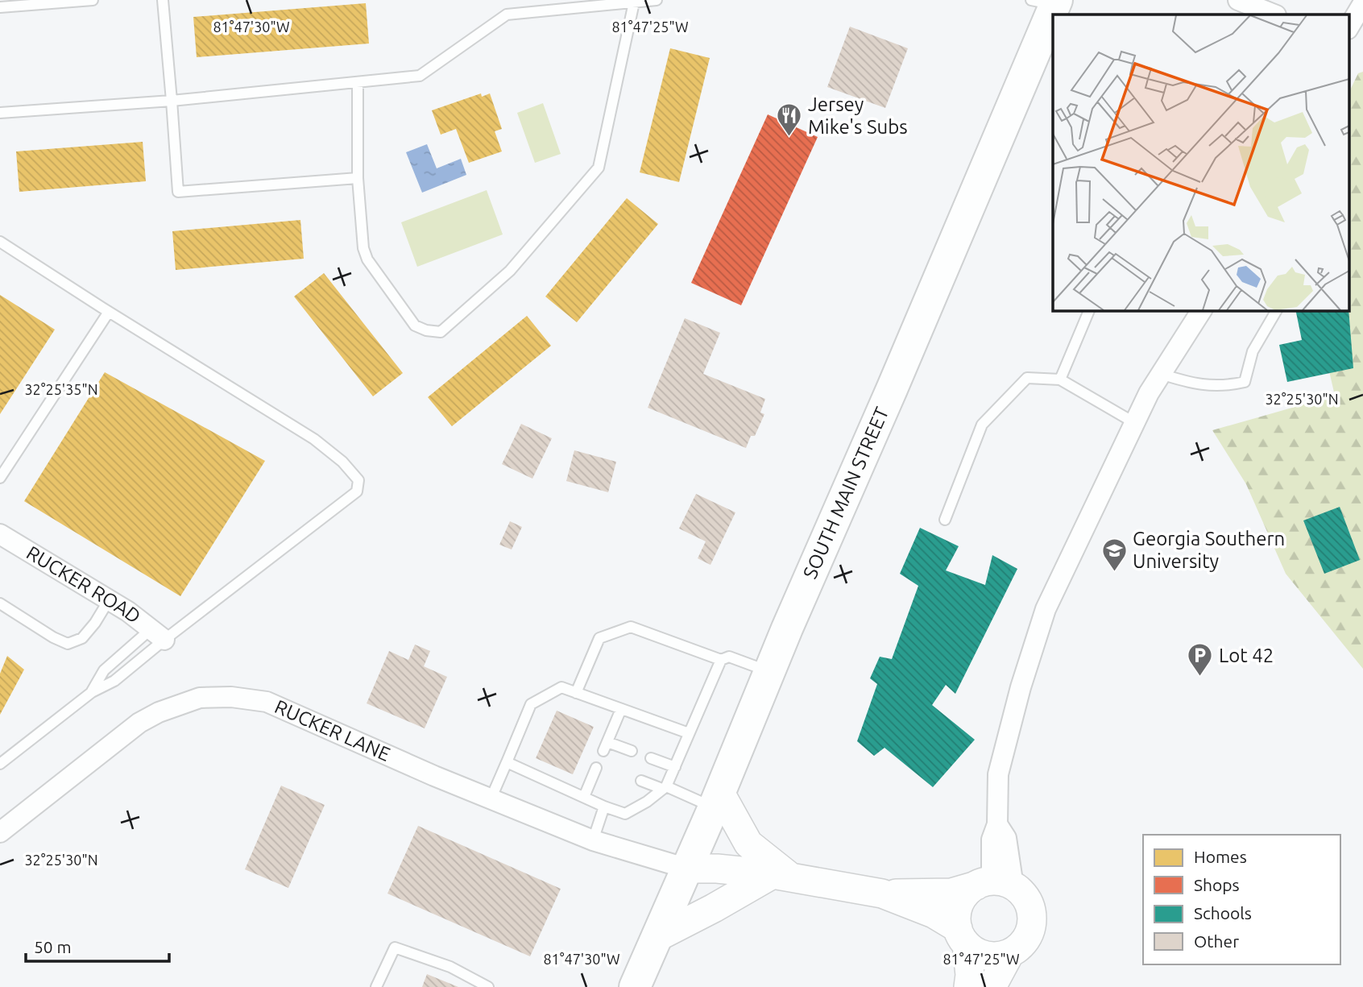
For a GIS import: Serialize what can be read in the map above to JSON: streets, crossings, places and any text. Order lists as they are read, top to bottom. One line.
{"streets":{"main road":["SOUTH MAIN STREET"],"street":["RUCKER ROAD","RUCKER LANE"]},"crossings":[["SOUTH MAIN STREET","RUCKER LANE"]],"places":{"restaurant":["Jersey Mike's Subs"],"school or university":["Georgia Southern University"],"parking":["Lot 42"]},"legend":["Homes","Shops","Schools","Other"],"scale_bar":"50 m","coordinates":["81°47'30\"W","81°47'25\"W","32°25'35\"N","32°25'30\"N"]}
